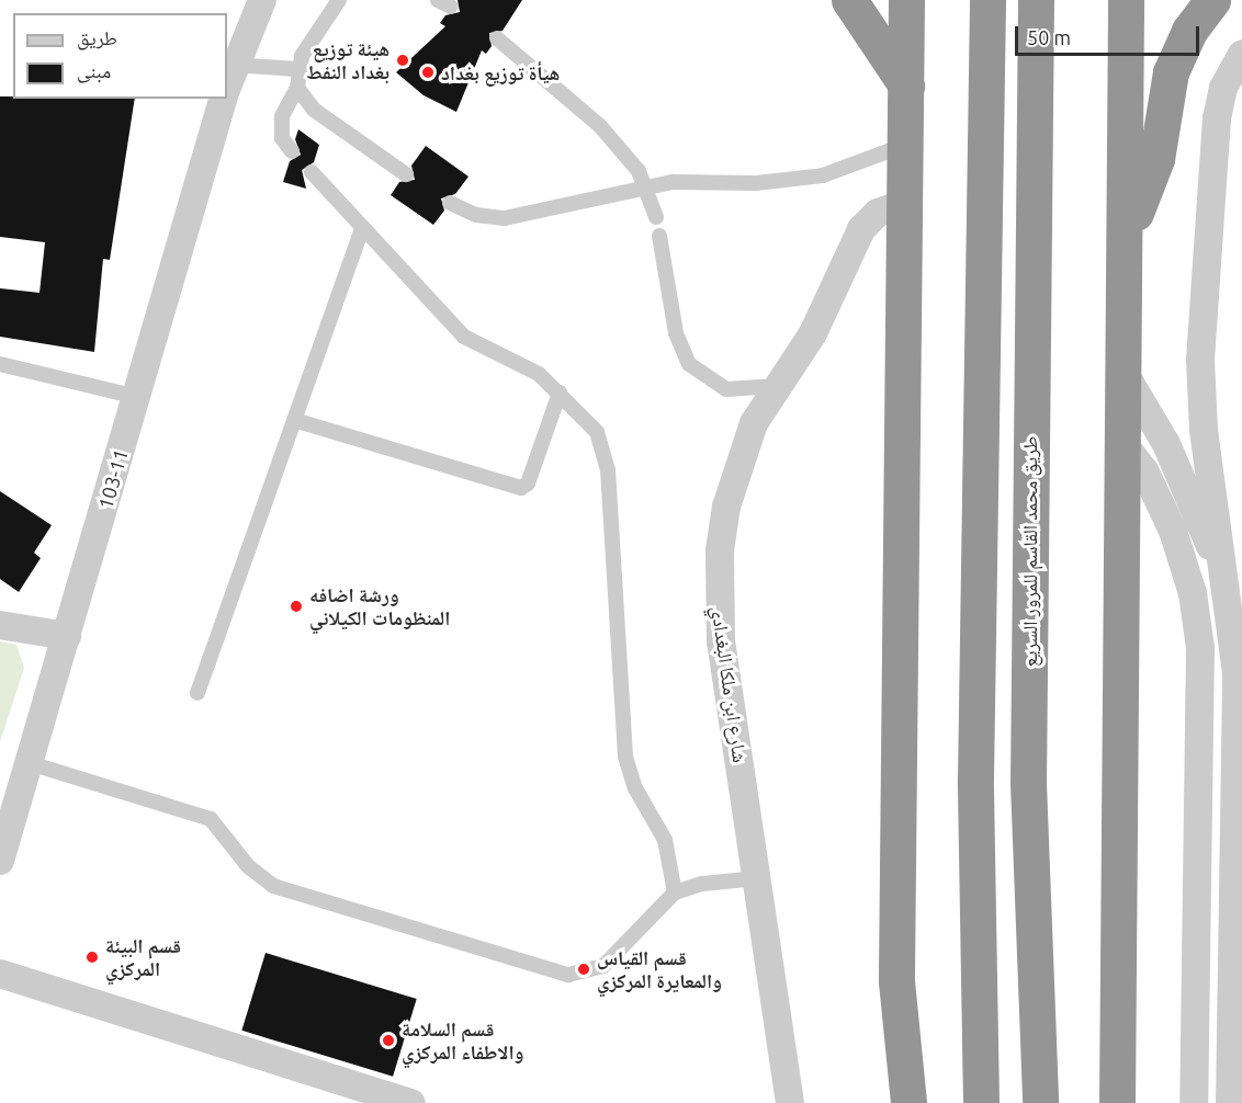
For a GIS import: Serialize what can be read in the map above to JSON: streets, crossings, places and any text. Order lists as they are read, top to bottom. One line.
{"streets":{"highway":["طريق محمد القاسم للمرور السريع"],"street":["103-11","شارع ابن ملكا البغدادي"]},"places":["هيئة توزيع بغداد النفط","هيأة توزيع بغداد","ورشة اضافه المنظومات الكيلاني","قسم البيئة المركزي","قسم القياس والمعايرة المركزي","قسم السلامة والاطفاء المركزي"],"legend":["طريق","مبنى"],"scale_bar":"50 m"}
